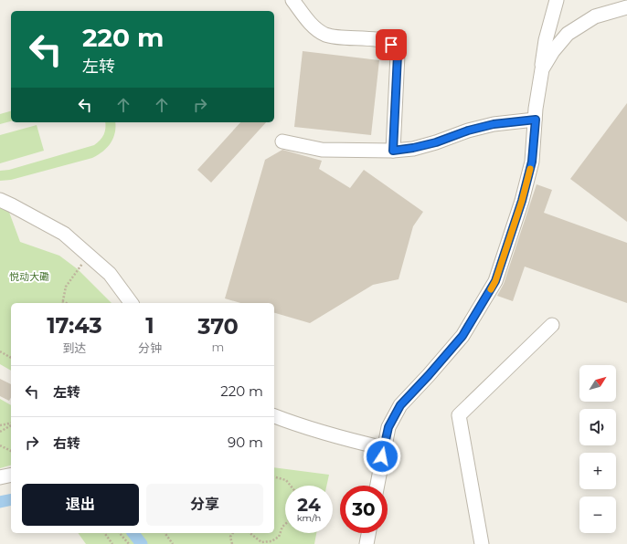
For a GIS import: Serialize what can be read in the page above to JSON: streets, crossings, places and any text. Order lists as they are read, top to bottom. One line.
{"parks":["悦动大磡"],"north":"top right","page":{"turn":["220 m","左转"],"eta":["17:43","到达","1","分钟","370","m"],"map_buttons":["+","−"],"list":[{"name":"左转","value":"220 m"},{"name":"右转","value":"90 m"}],"buttons":["退出","分享"],"speed":"24 km/h","limit":"30"}}
